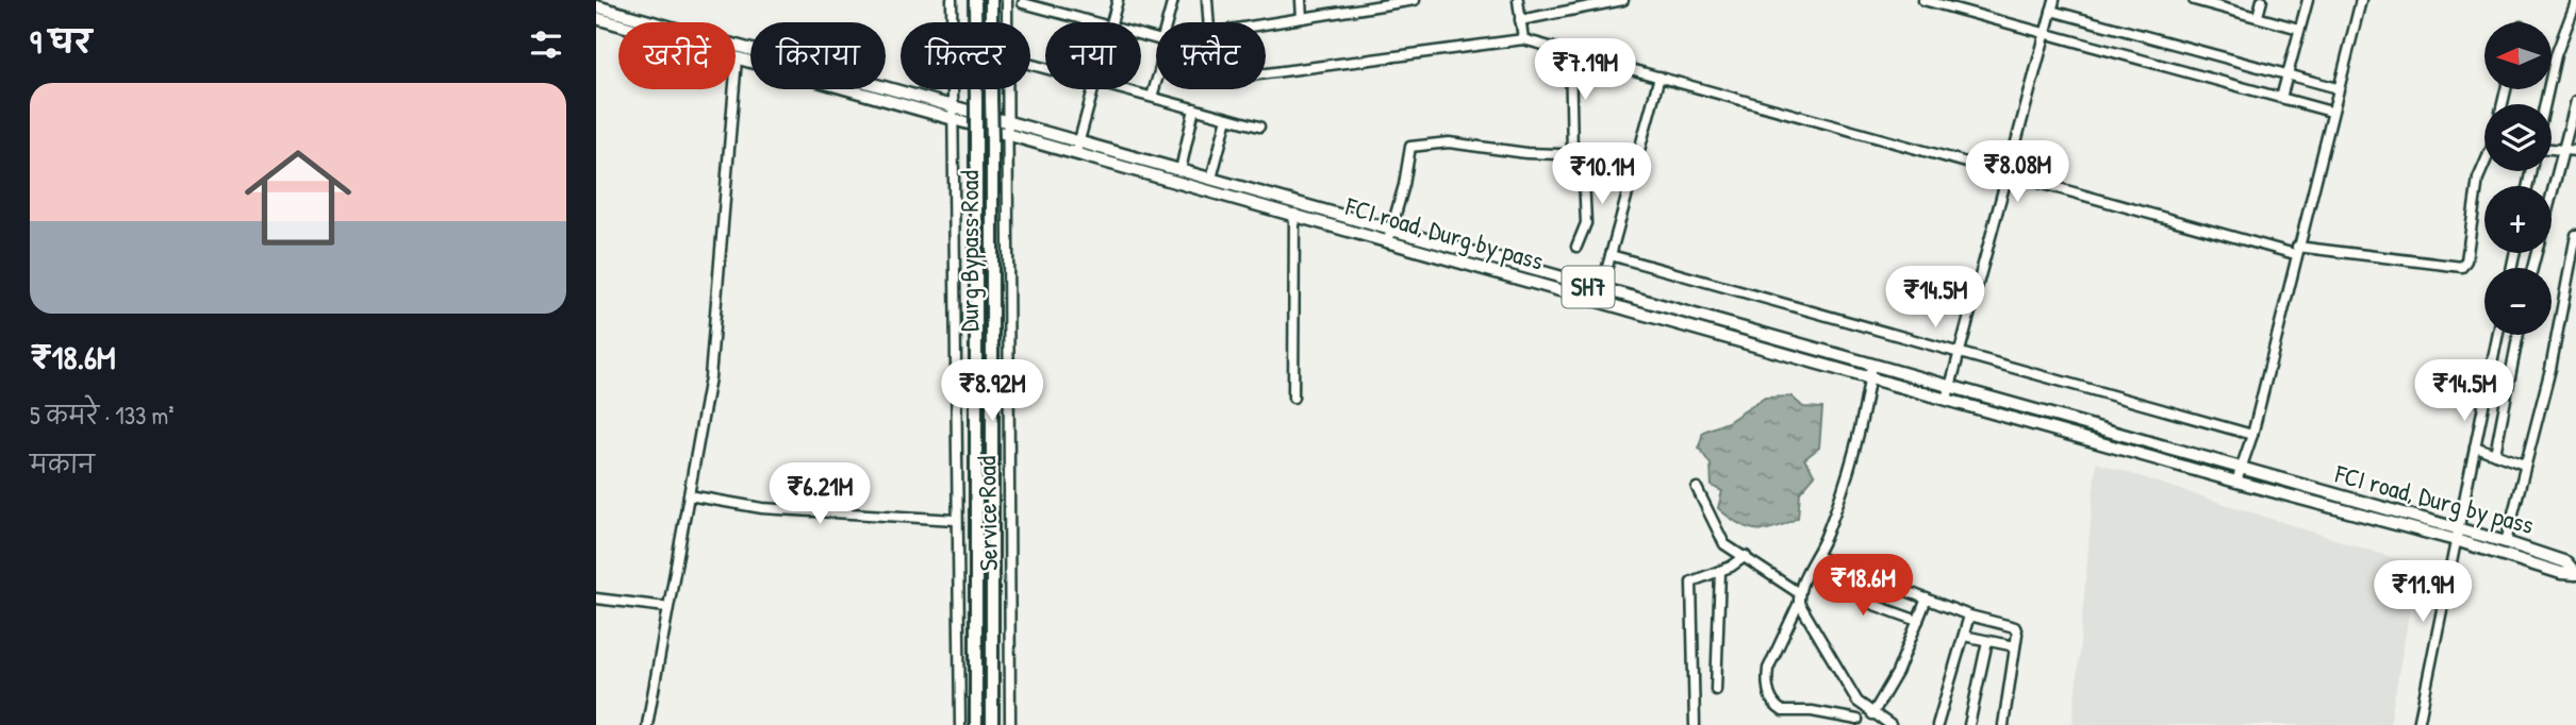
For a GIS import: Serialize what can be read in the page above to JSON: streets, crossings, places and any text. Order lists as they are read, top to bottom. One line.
{"streets":{"highway":["Durg Bypass Road"],"main road":["FCI road, Durg by pass","SH7"],"street":["Service Road"]},"crossings":[["FCI road, Durg by pass","Service Road"]],"north":"left","page":{"heading":"9 घर","map_buttons":["+","−"],"chip":["खरीदें","किराया","फ़िल्टर","नया","फ़्लैट"],"price":["₹7.19M","₹8.08M","₹10.1M","₹14.5M","₹8.92M","₹14.5M","₹6.21M","₹18.6M","₹11.9M"],"list":[{"name":"₹18.6M","note":"5 कमरे · 133 m² · मकान"}]}}
